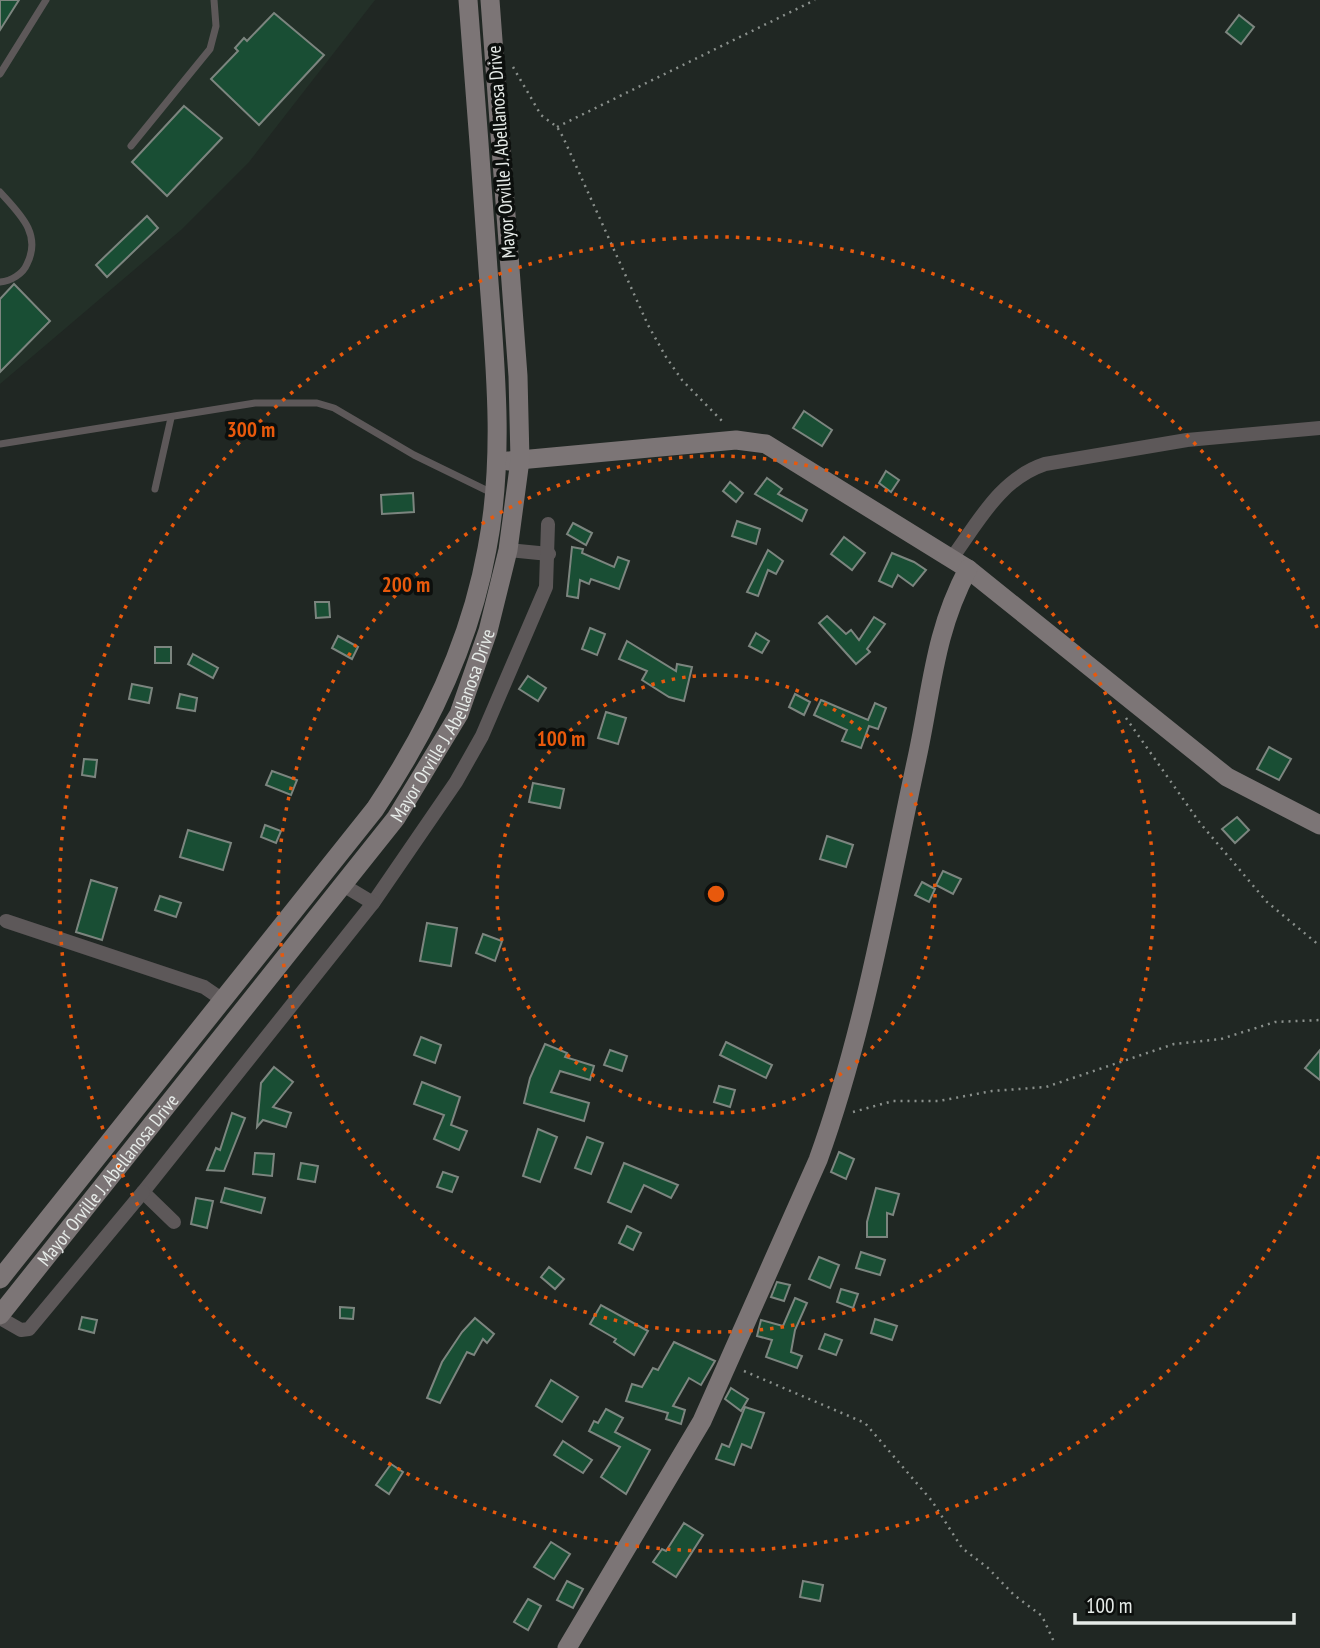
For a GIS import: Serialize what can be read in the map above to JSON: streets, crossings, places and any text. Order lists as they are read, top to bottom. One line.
{"streets":{"main road":["Mayor Orville J. Abellanosa Drive"]},"scale_bar":"100 m","rings":["300 m","200 m","100 m"]}
